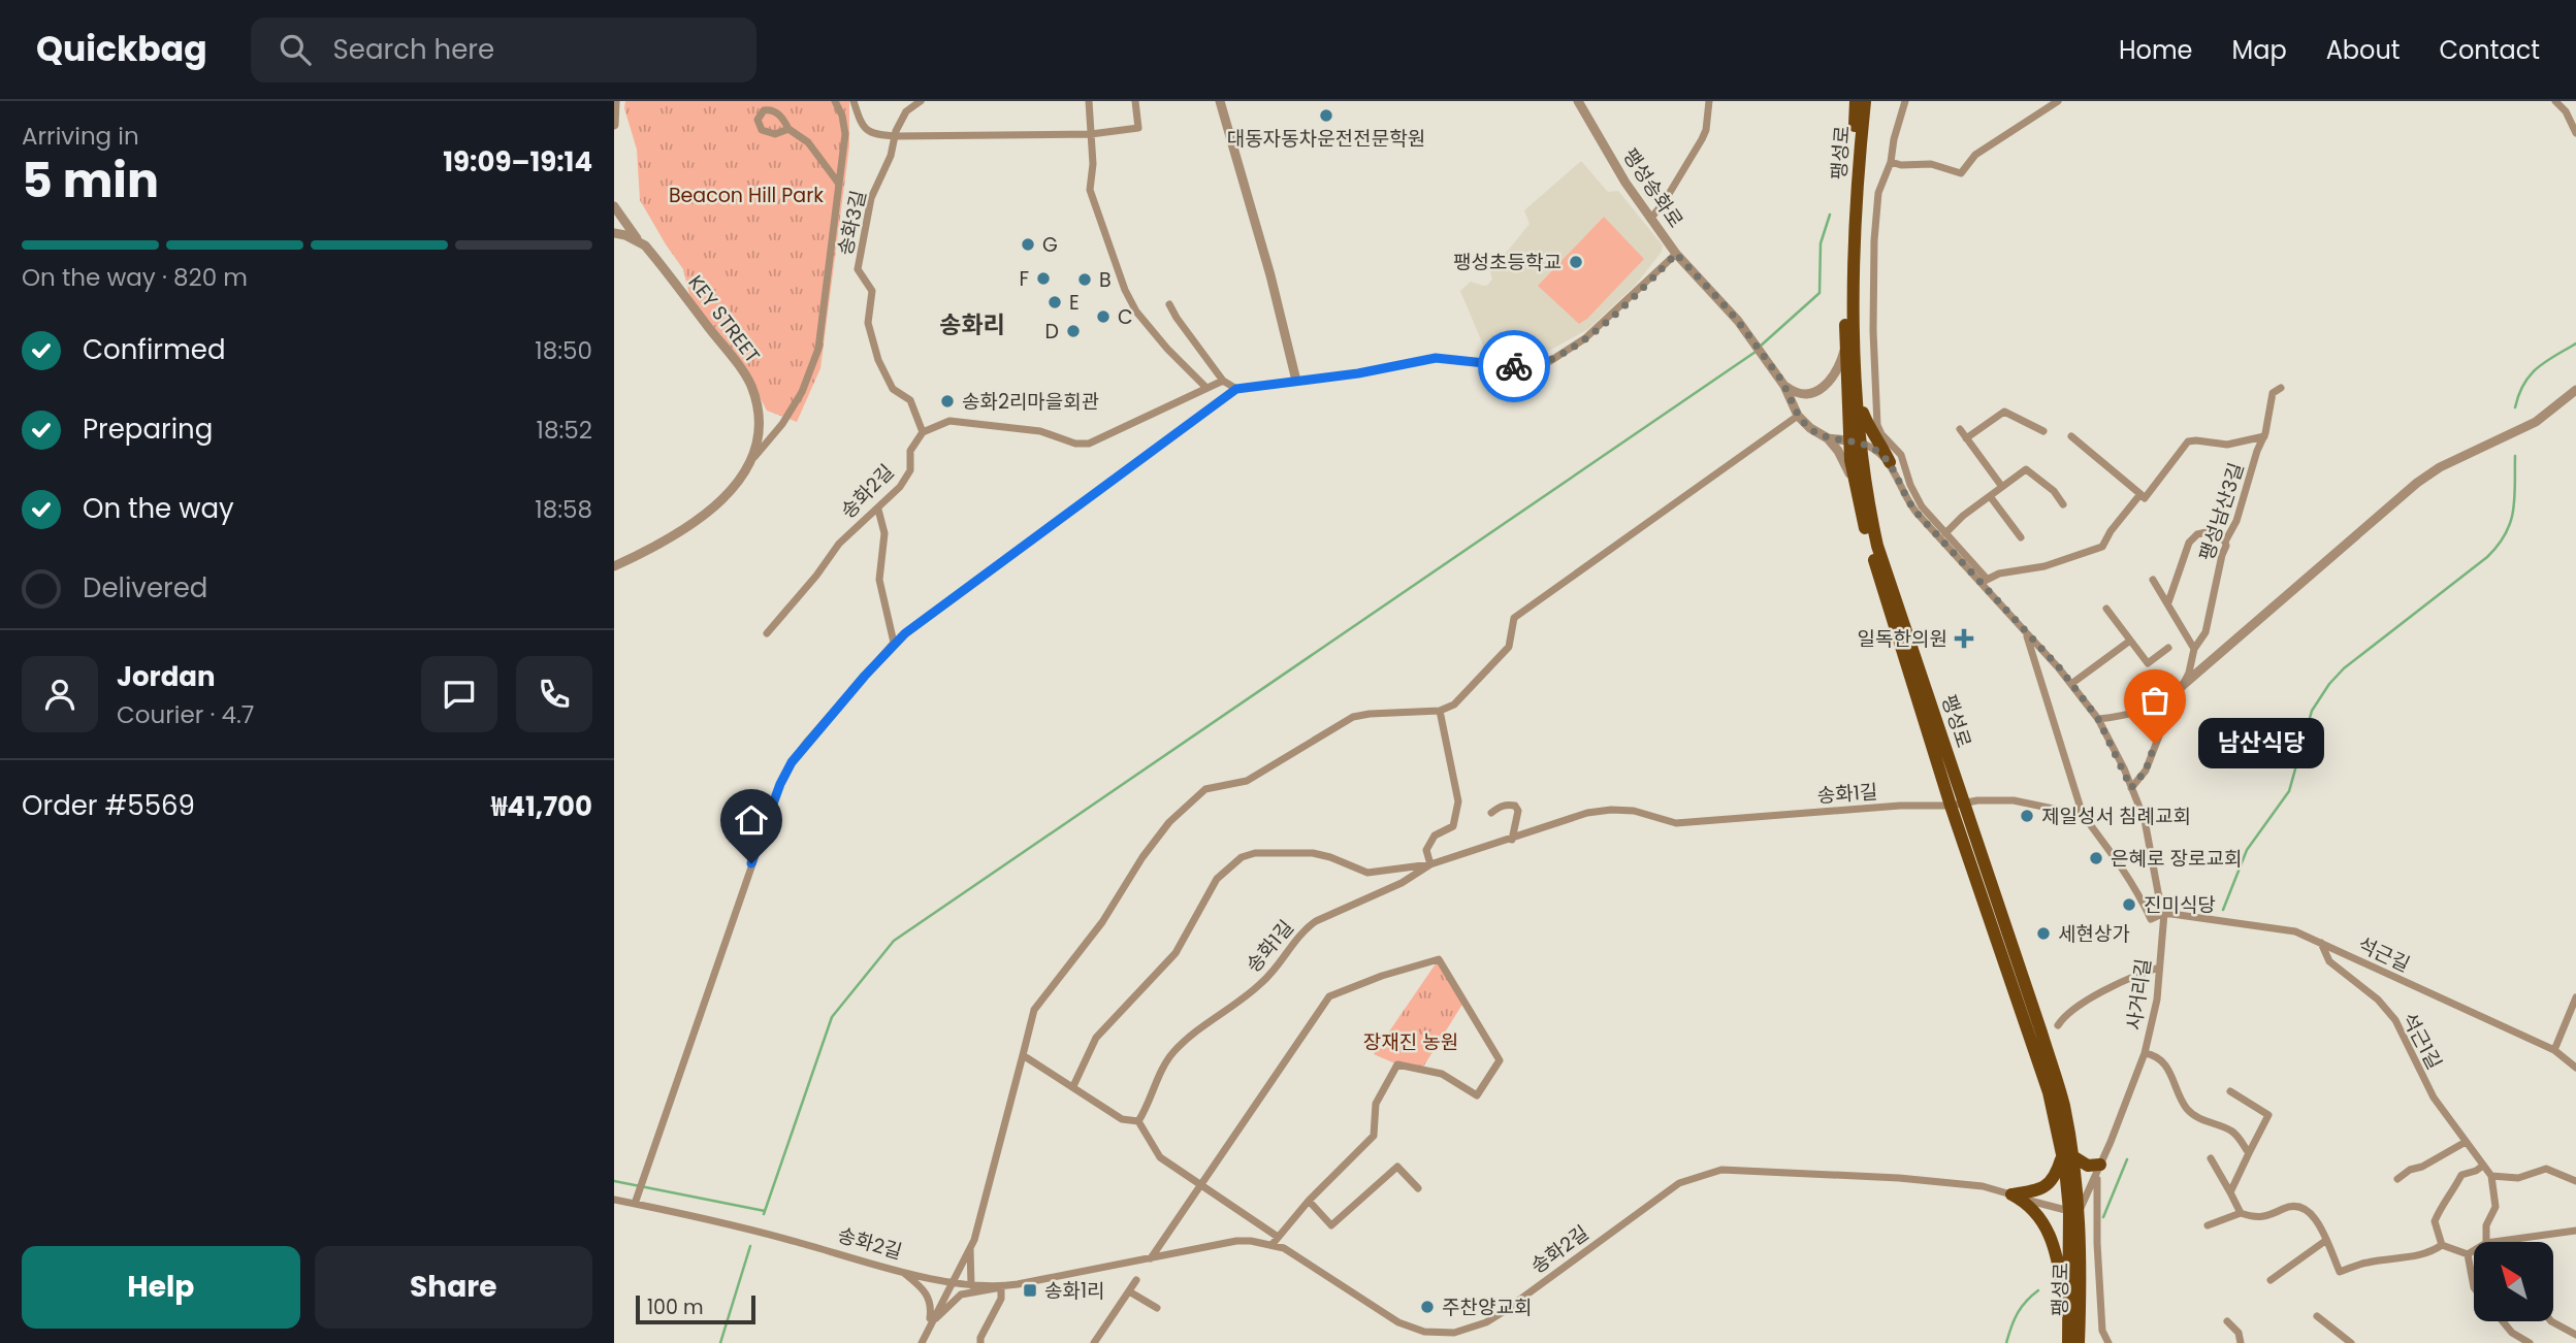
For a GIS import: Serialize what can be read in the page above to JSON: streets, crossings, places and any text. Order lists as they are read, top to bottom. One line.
{"streets":{"main road":["팽성로"],"street":["팽성송화로","송화3길","KEY STREET","송화2길","팽성남산3길","송화1길","석근길","사거리길","석근1길"]},"crossings":[["팽성로","송화2길"],["팽성로","송화1길"],["팽성로","사거리길"],["송화3길","송화2길"],["송화2길","사거리길"],["팽성남산3길","사거리길"],["석근길","사거리길"],["석근길","석근1길"]],"districts":["송화리"],"parks":["Beacon Hill Park","장재진 농원"],"places":{"other":["대동자동차운전전문학원","G","팽성초등학교","F","B","E","C","D","송화2리마을회관","남산식당","제일성서 침례교회","은혜로 장로교회","진미식당","세현상가","주찬양교회"],"health":["일독한의원"],"transit":["송화1리"]},"scale_bar":"100 m","north":"top left","page":{"header":"Quickbag","search":"Search here","nav":["Home","Map","About","Contact"],"heading":["5 min","Arriving in","19:09–19:14"],"panel":["Jordan","Courier · 4.7","Order #5569","₩41,700"],"bar":"On the way · 820 m","list":[["Confirmed","18:50"],["Preparing","18:52"],["On the way","18:58"],"Delivered"],"bubble":"남산식당","buttons":["Help","Share"],"scale":"100 m"}}
